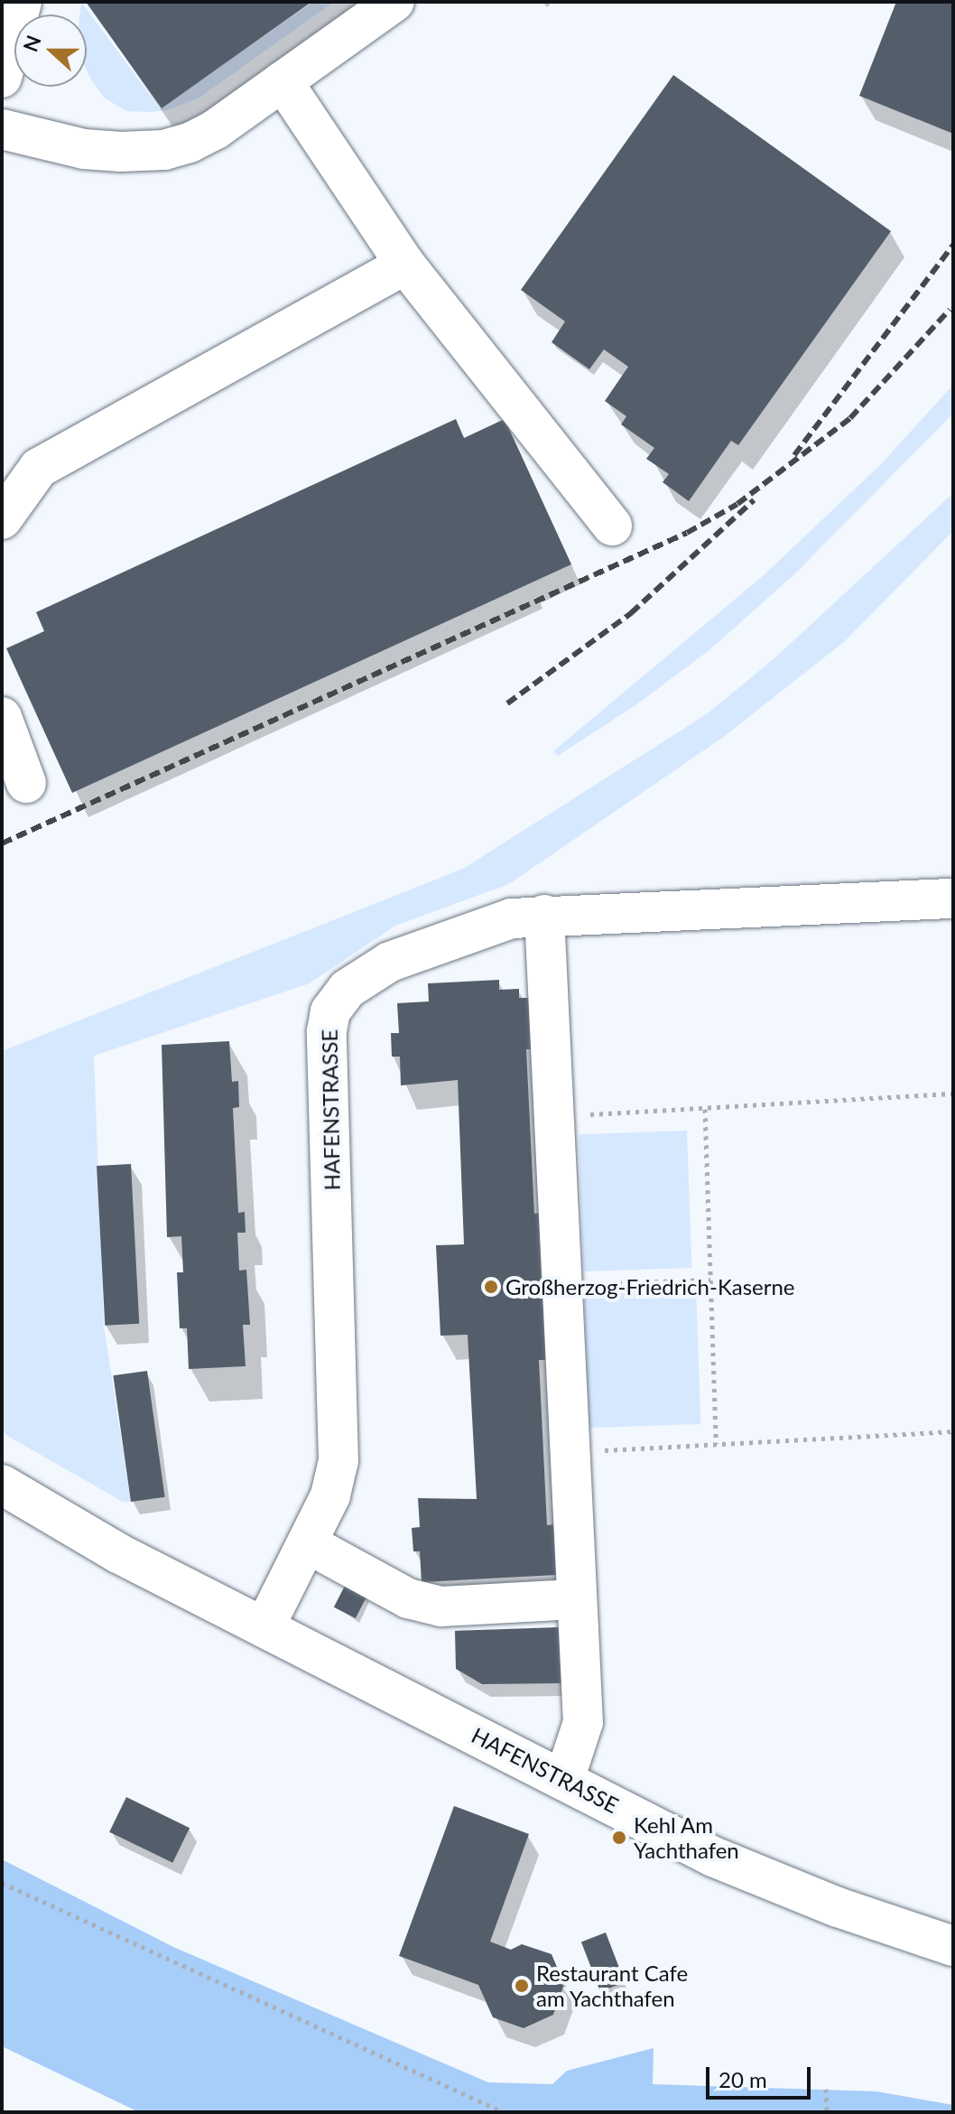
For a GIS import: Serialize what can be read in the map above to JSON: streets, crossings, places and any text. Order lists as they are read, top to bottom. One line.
{"streets":{"street":["HAFENSTRASSE"]},"places":["Großherzog-Friedrich-Kaserne","Kehl Am Yachthafen","Restaurant Cafe am Yachthafen"],"scale_bar":"20 m","north":"left"}
